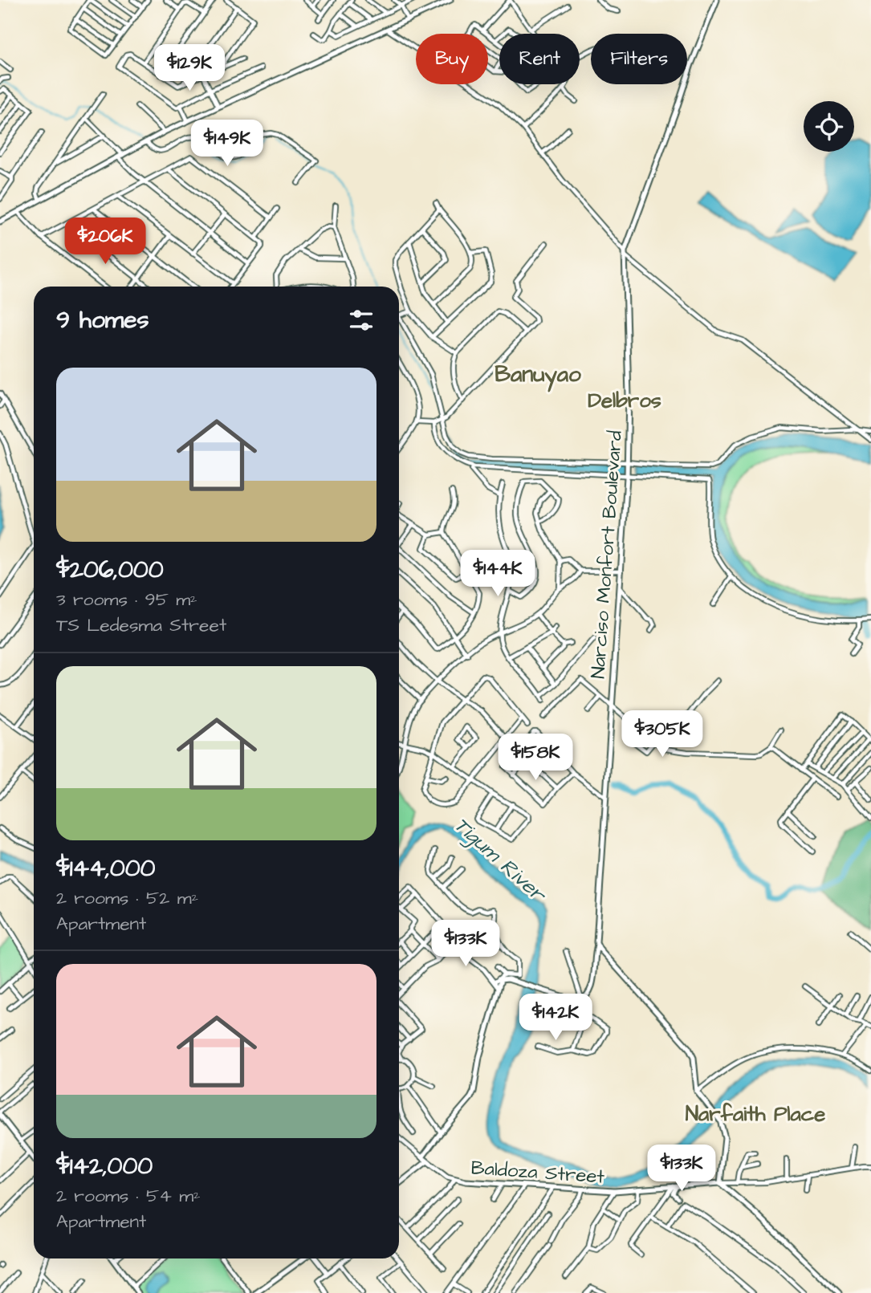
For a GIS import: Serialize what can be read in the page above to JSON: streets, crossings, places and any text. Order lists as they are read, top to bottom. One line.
{"streets":{"main road":["Narciso Monfort Boulevard","Baldoza Street"]},"districts":["Banuyao","Delbros","Narfaith Place"],"water":["Tigum River"],"page":{"chip":["Buy","Rent","Filters"],"price":["$129K","$149K","$206K","$144K","$305K","$158K","$133K","$142K","$133K"],"heading":"9 homes","list":[{"name":"$206,000","note":"3 rooms · 95 m² · TS Ledesma Street"},{"name":"$144,000","note":"2 rooms · 52 m² · Apartment"},{"name":"$142,000","note":"2 rooms · 54 m² · Apartment"}]}}
